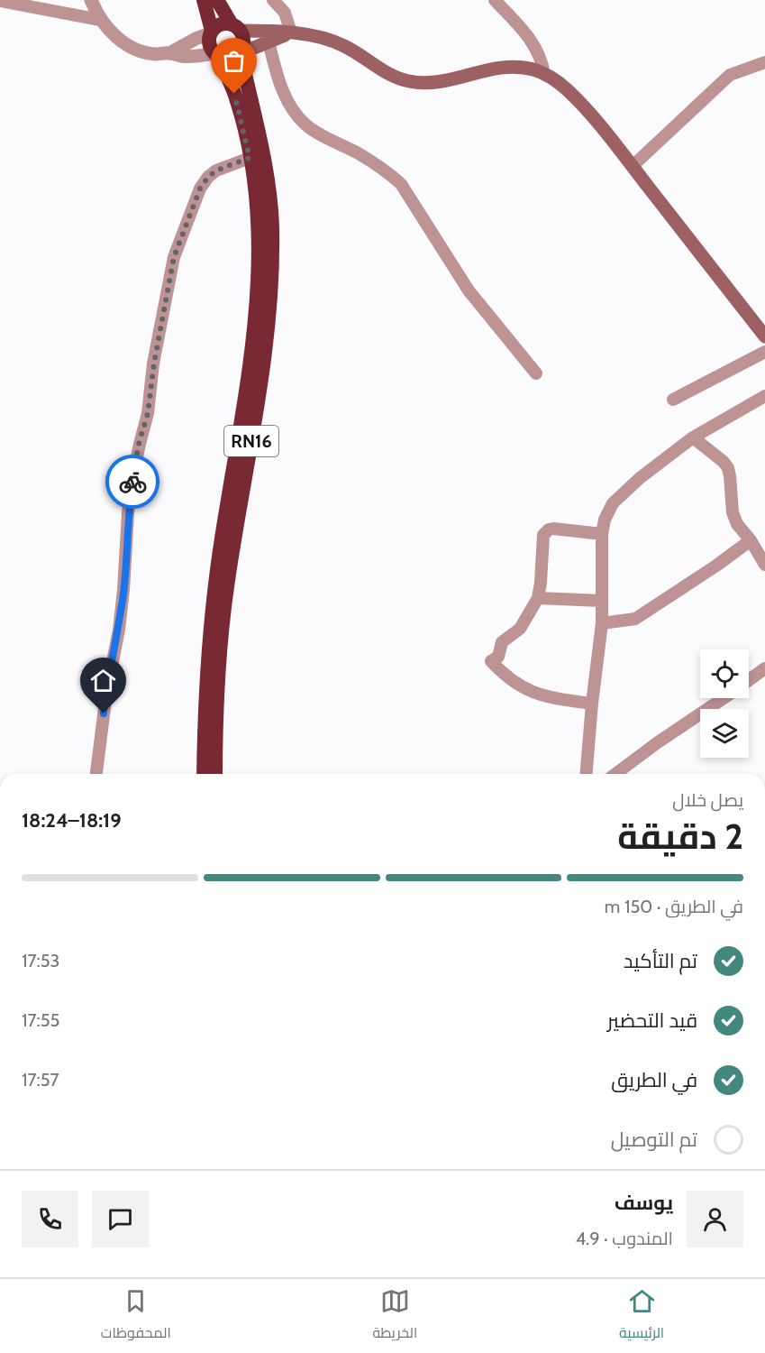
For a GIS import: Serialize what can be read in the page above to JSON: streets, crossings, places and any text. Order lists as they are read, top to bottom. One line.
{"streets":{"highway":["RN16"]},"page":{"heading":["2 دقيقة","يصل خلال","18:19–18:24"],"panel":["يوسف","المندوب · 4.9"],"bar":"في الطريق · 150 m","list":[["تم التأكيد","17:53"],["قيد التحضير","17:55"],["في الطريق","17:57"],"تم التوصيل"],"tabs":["الرئيسية","الخريطة","المحفوظات"]}}
